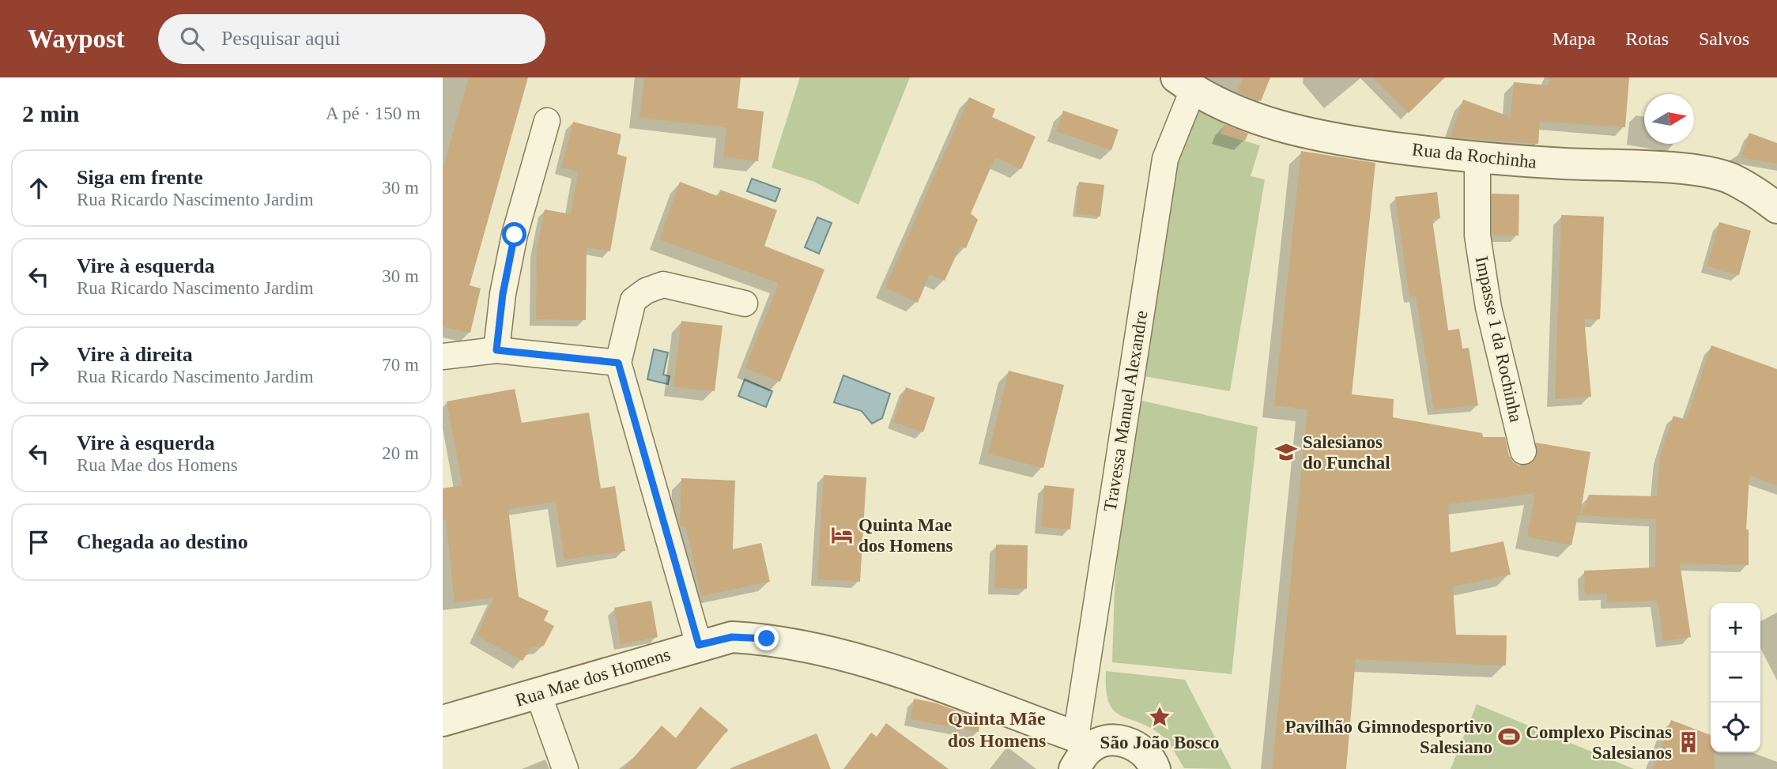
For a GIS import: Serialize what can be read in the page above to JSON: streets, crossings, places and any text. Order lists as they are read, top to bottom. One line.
{"streets":{"street":["Rua da Rochinha","Impasse 1 da Rochinha","Travessa Manuel Alexandre","Rua Mae dos Homens"]},"crossings":[["Rua da Rochinha","Impasse 1 da Rochinha"],["Rua da Rochinha","Travessa Manuel Alexandre"],["Travessa Manuel Alexandre","Rua Mae dos Homens"]],"districts":["Quinta Mãe dos Homens"],"places":{"school or university":["Salesianos do Funchal"],"hotel":["Quinta Mae dos Homens"],"place":["São João Bosco"],"sports":["Pavilhão Gimnodesportivo Salesiano"],"building":["Complexo Piscinas Salesianos"]},"north":"right","page":{"header":"Waypost","search":"Pesquisar aqui","nav":["Mapa","Rotas","Salvos"],"heading":["2 min","A pé · 150 m"],"list":[["Siga em frente","Rua Ricardo Nascimento Jardim","30 m"],["Vire à esquerda","Rua Ricardo Nascimento Jardim","30 m"],["Vire à direita","Rua Ricardo Nascimento Jardim","70 m"],["Vire à esquerda","Rua Mae dos Homens","20 m"],"Chegada ao destino"],"map_buttons":["+","−"]}}
